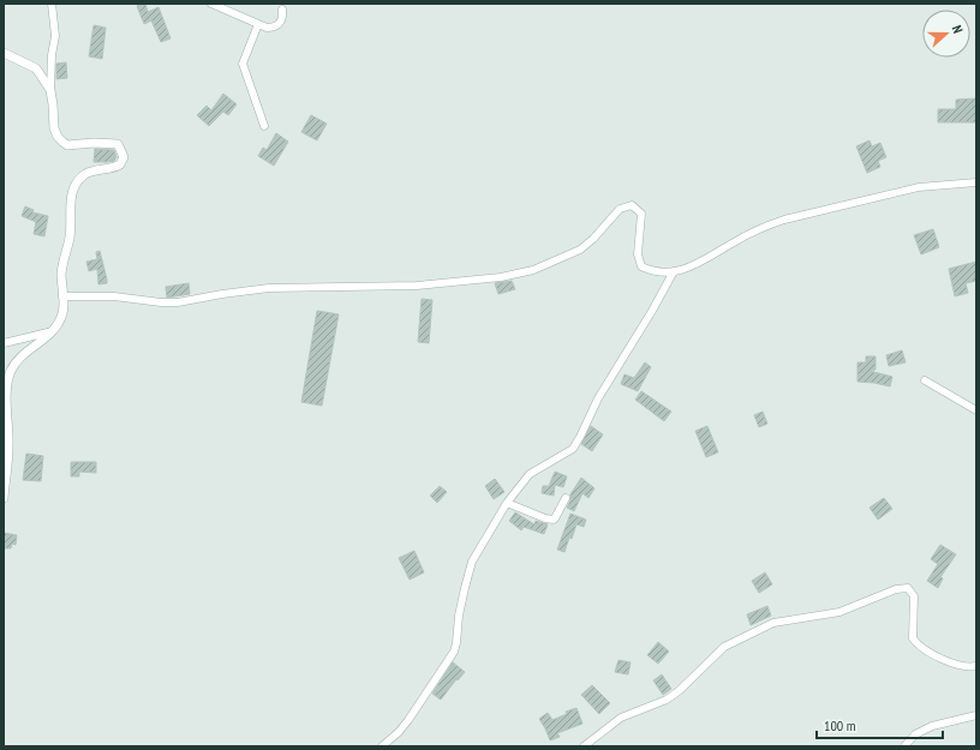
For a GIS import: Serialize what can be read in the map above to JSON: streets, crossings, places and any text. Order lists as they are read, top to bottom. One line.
{"scale_bar":"100 m","north":"right"}
